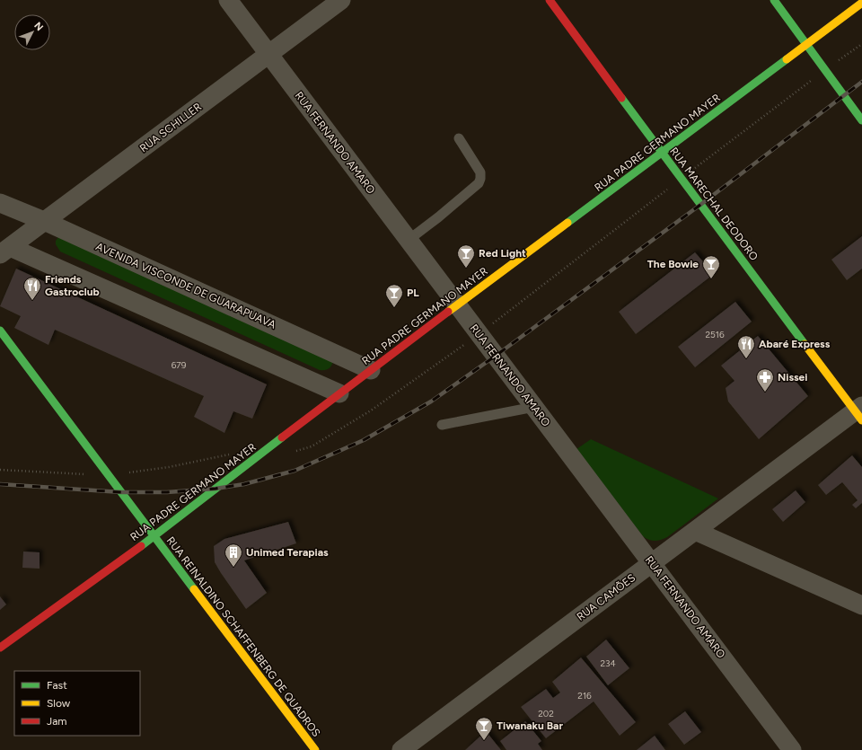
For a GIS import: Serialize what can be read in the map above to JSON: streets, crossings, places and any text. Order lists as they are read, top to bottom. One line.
{"streets":{"street":["RUA SCHILLER","RUA FERNANDO AMARO","RUA PADRE GERMANO MAYER","RUA MARECHAL DEODORO","AVENIDA VISCONDE DE GUARAPUAVA","RUA CAMÕES","RUA REINALDINO SCHAFFENBERG DE QUADROS"]},"crossings":[["RUA SCHILLER","RUA FERNANDO AMARO"],["RUA SCHILLER","AVENIDA VISCONDE DE GUARAPUAVA"],["RUA FERNANDO AMARO","RUA PADRE GERMANO MAYER"],["RUA FERNANDO AMARO","RUA CAMÕES"],["RUA PADRE GERMANO MAYER","RUA MARECHAL DEODORO"],["RUA PADRE GERMANO MAYER","AVENIDA VISCONDE DE GUARAPUAVA"],["RUA PADRE GERMANO MAYER","RUA REINALDINO SCHAFFENBERG DE QUADROS"],["RUA MARECHAL DEODORO","RUA CAMÕES"]],"places":{"bar":["Red Light","The Bowie","PL","Tiwanaku Bar"],"restaurant":["Friends Gastroclub","Abaré Express"],"pharmacy":["Nissei"],"building":["Unimed Terapias"]},"house_numbers":["2516","679","234","216","202"],"legend":["Fast","Slow","Jam"],"north":"top right"}
